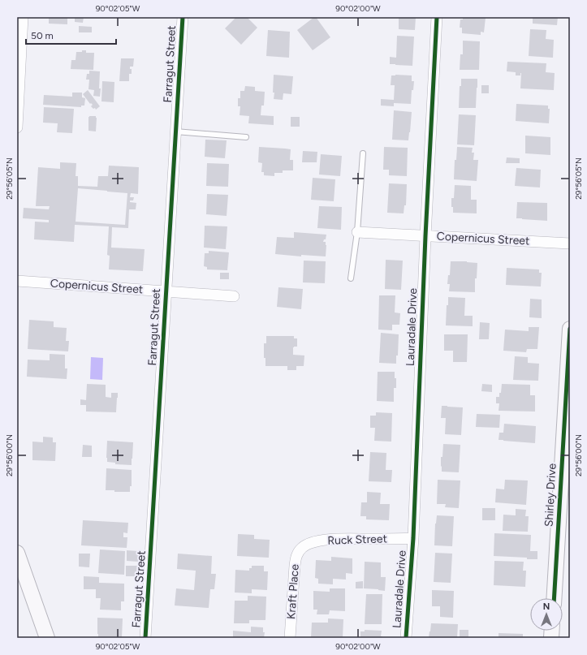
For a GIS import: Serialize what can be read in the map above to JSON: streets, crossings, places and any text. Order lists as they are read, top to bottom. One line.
{"streets":{"street":["Farragut Street","Copernicus Street","Lauradale Drive","Shirley Drive","Ruck Street","Kraft Place"]},"crossings":[["Farragut Street","Copernicus Street"],["Copernicus Street","Lauradale Drive"],["Lauradale Drive","Ruck Street"],["Ruck Street","Kraft Place"]],"scale_bar":"50 m","north":"top","coordinates":["90°02'05\"W","90°02'00\"W","29°56'05\"N","29°56'00\"N"]}
